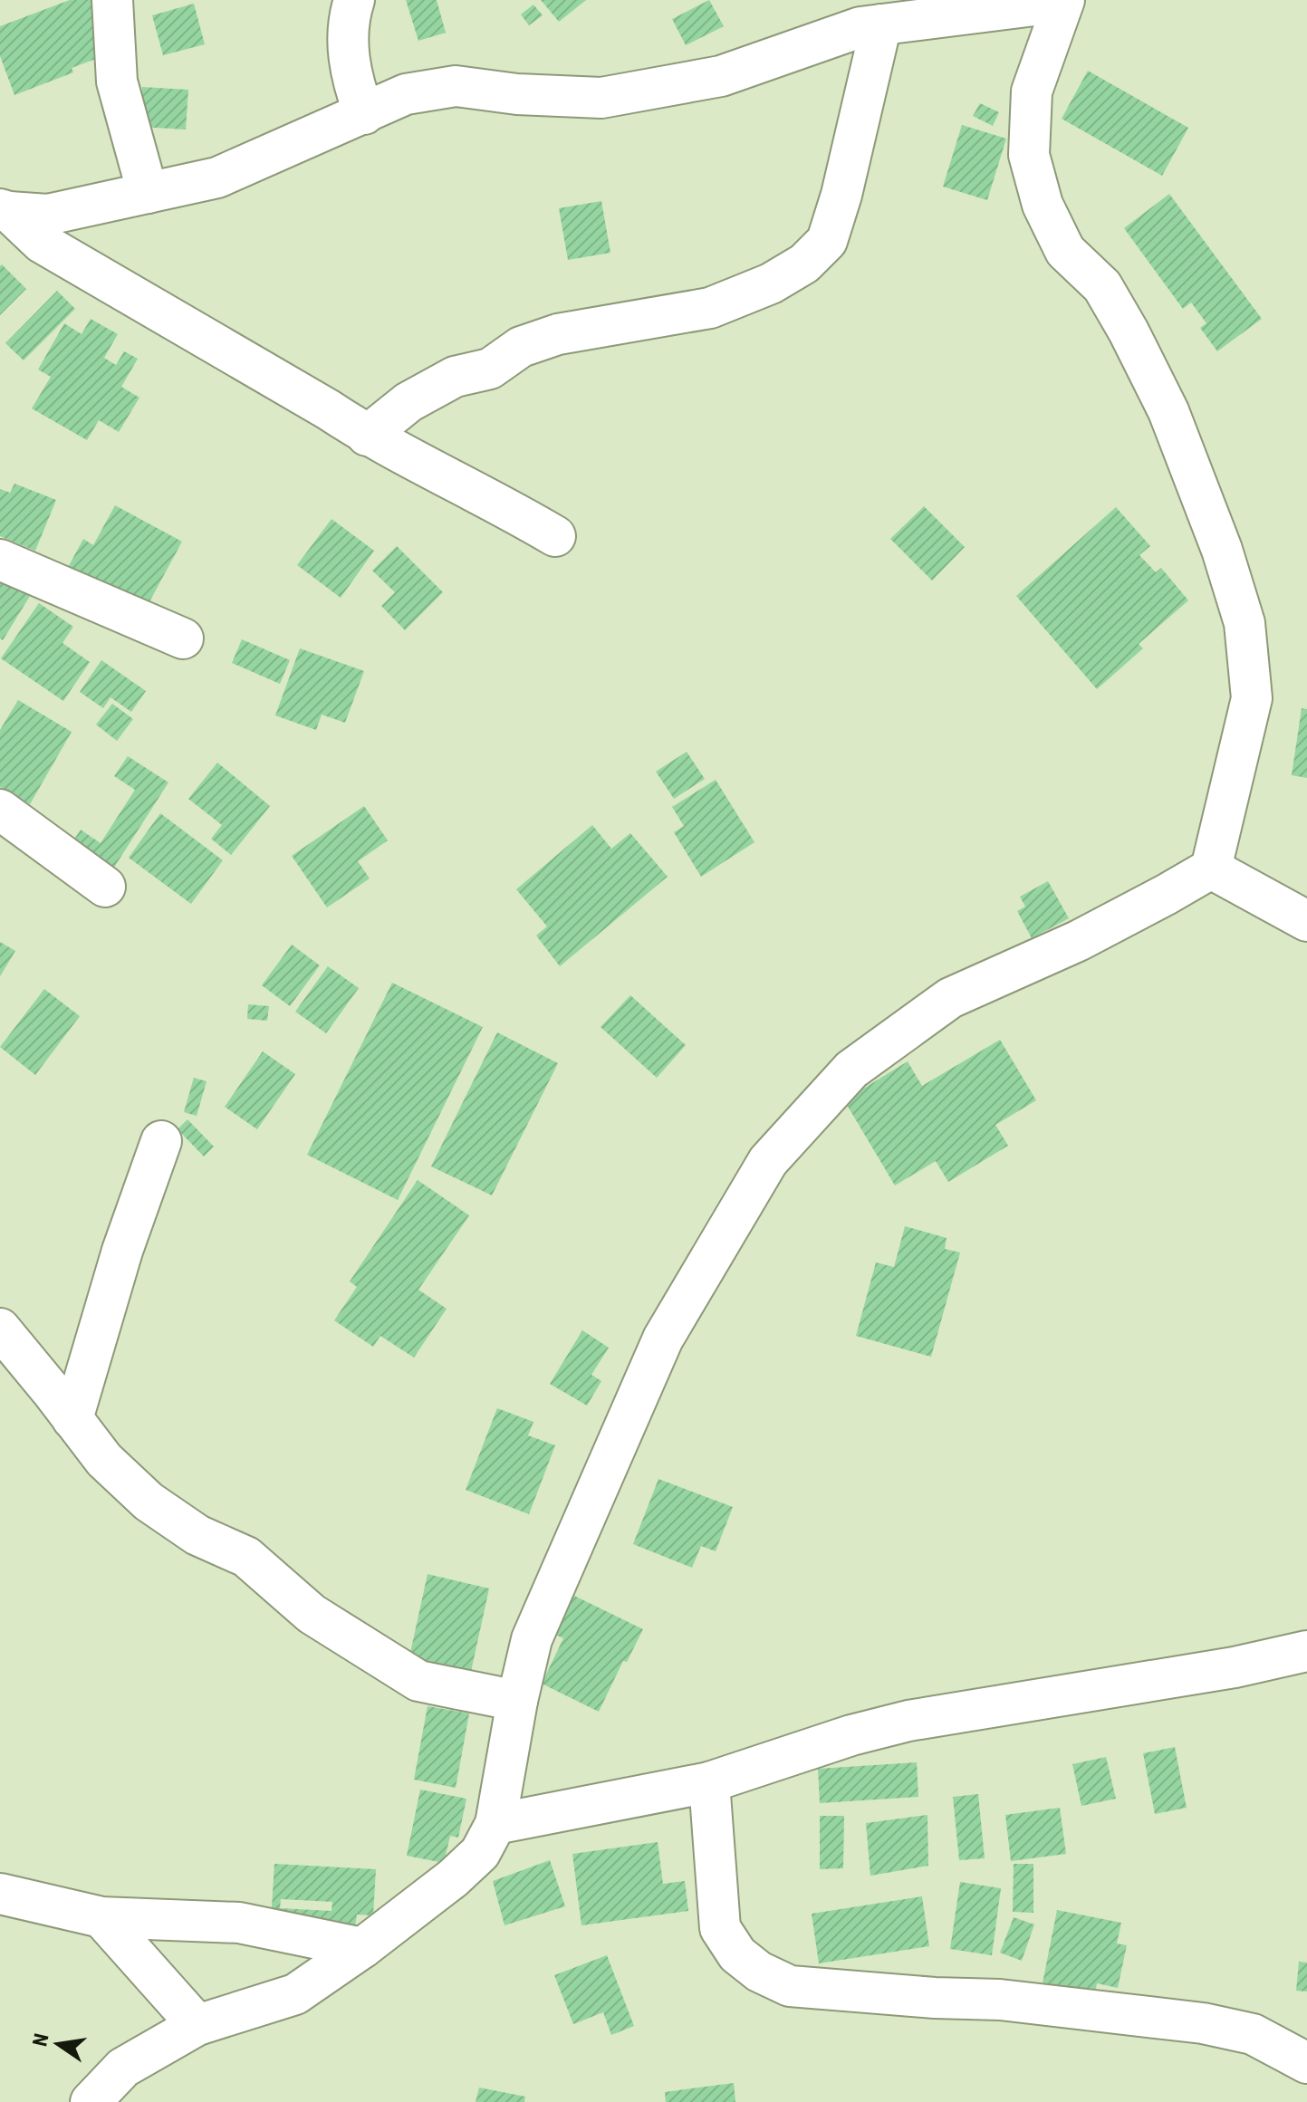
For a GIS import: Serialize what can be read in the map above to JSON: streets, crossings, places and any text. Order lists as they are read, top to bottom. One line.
{"north":"left"}
